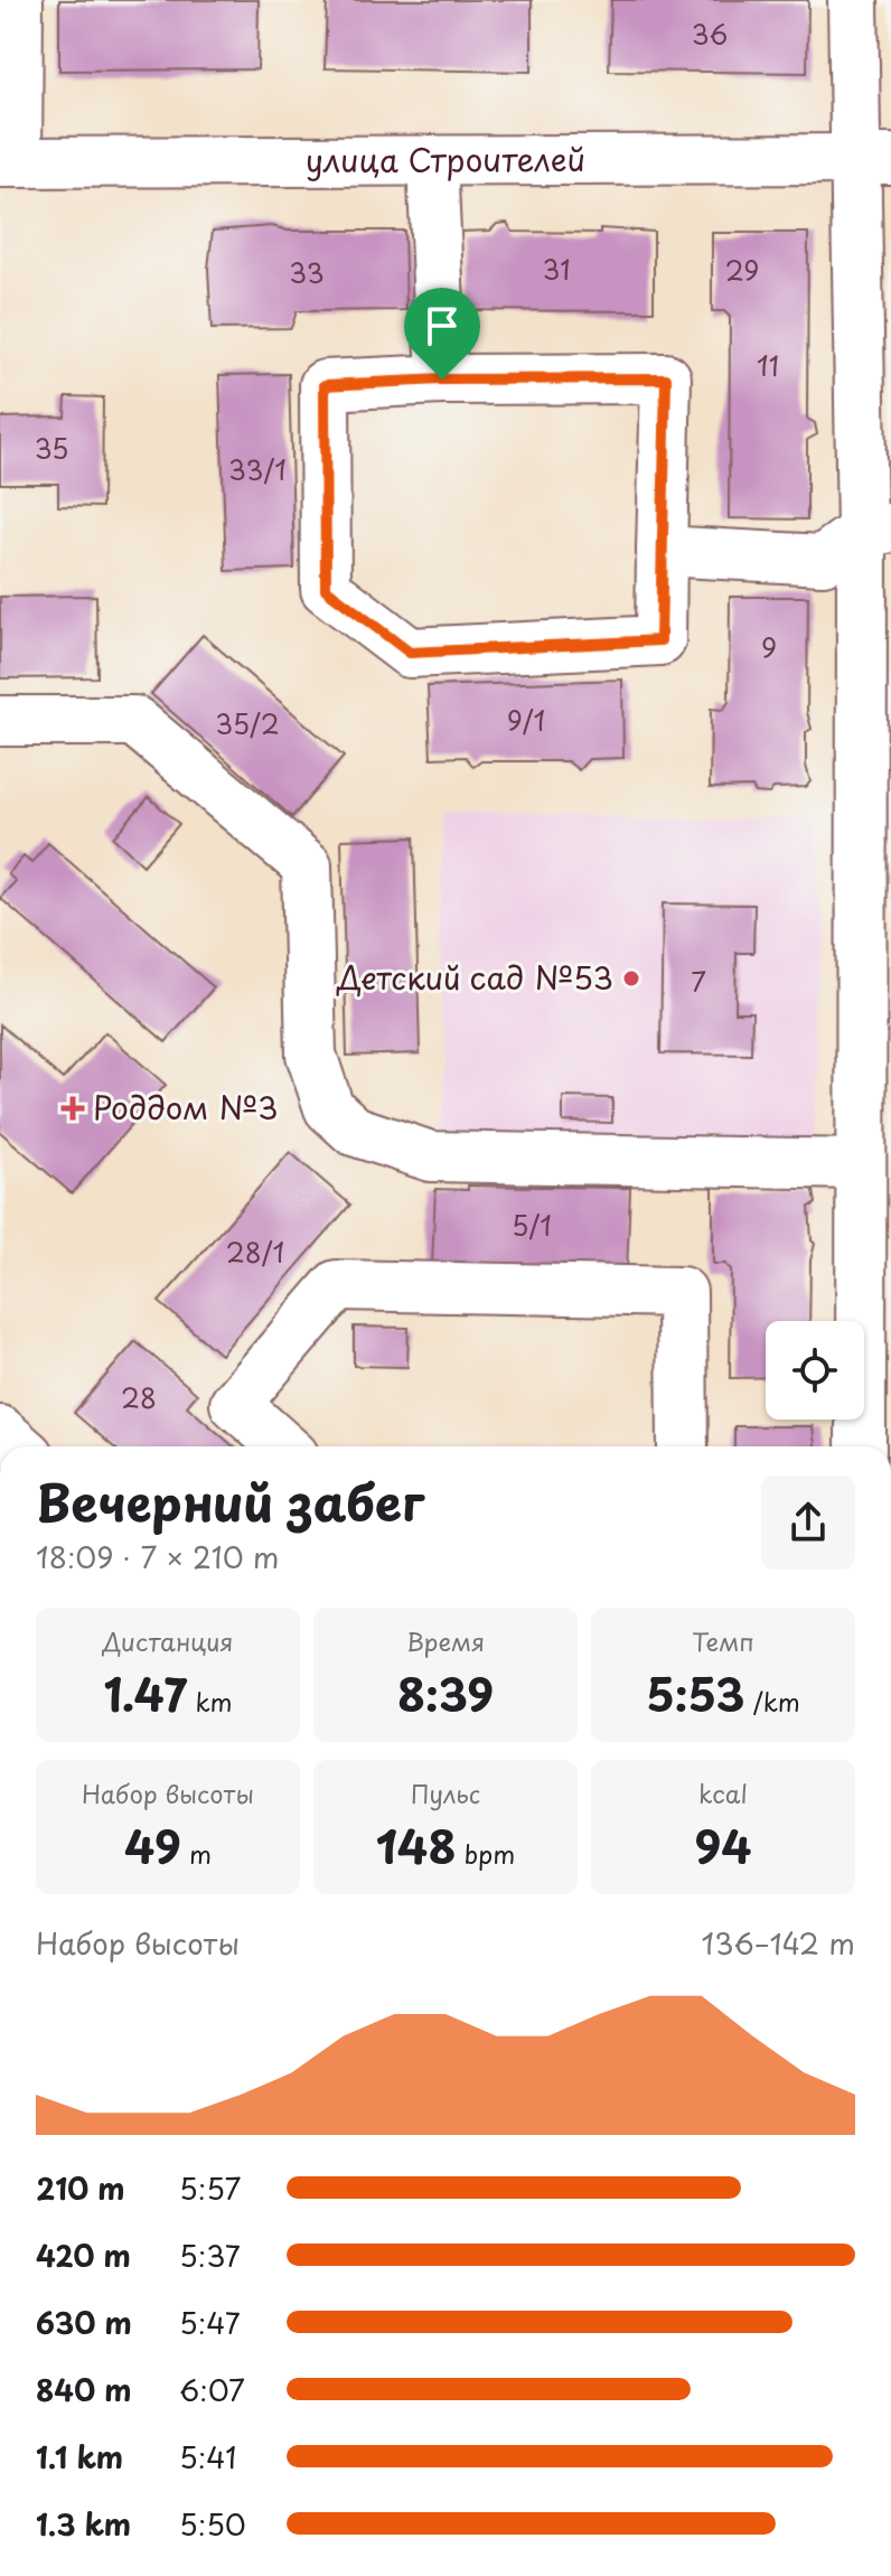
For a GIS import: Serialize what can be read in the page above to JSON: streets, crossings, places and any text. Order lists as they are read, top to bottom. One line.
{"streets":{"street":["улица Строителей"]},"places":{"other":["Детский сад №53"],"health":["Роддом №3"]},"house_numbers":["36","31","29","33","11","35","33/1","9","9/1","35/2","7","5/1","28/1","28"],"page":{"heading":["Вечерний забег","18:09 · 7 × 210 m"],"stats":[["Дистанция","1.47 km"],["Время","8:39"],["Темп","5:53 /km"],["Набор высоты","49 m"],["Пульс","148 bpm"],["kcal","94"]],"chart":["Набор высоты","136–142 m"],"list":[{"name":"210 m","note":"5:57"},{"name":"420 m","note":"5:37"},{"name":"630 m","note":"5:47"},{"name":"840 m","note":"6:07"},{"name":"1.1 km","note":"5:41"},{"name":"1.3 km","note":"5:50"}]}}
